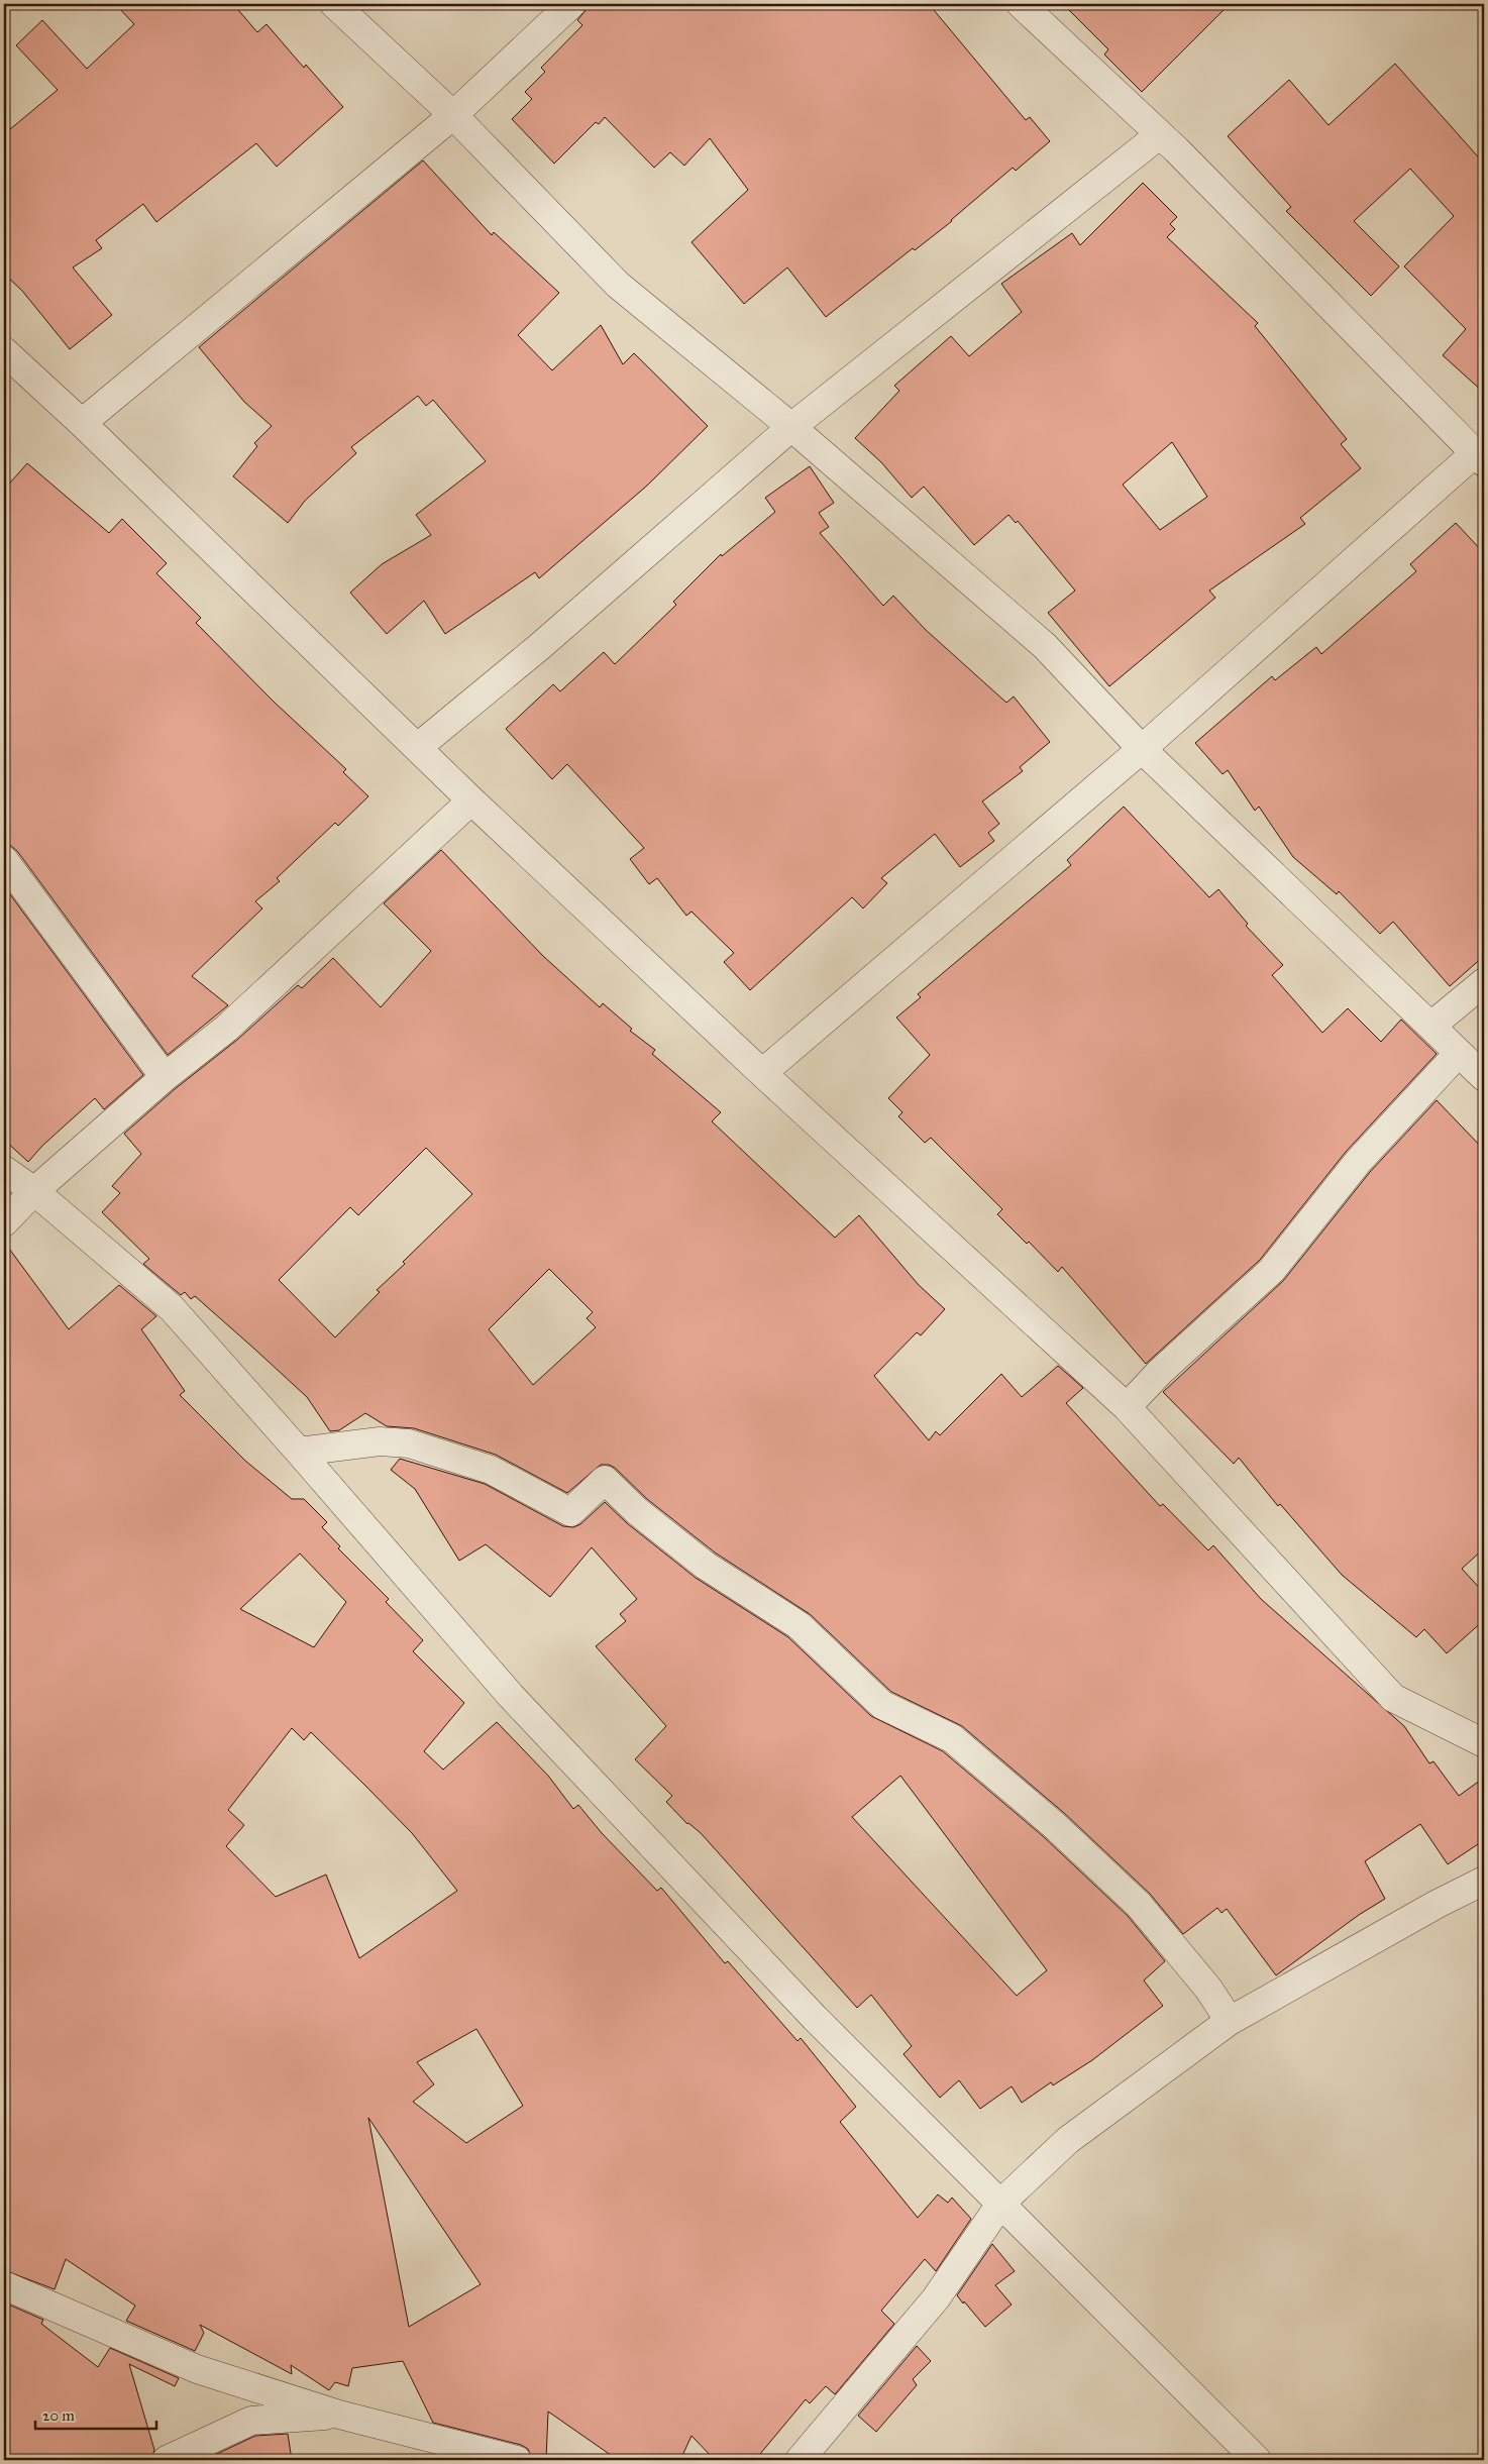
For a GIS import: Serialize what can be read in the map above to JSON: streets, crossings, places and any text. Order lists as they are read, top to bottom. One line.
{"scale_bar":"20 m"}
